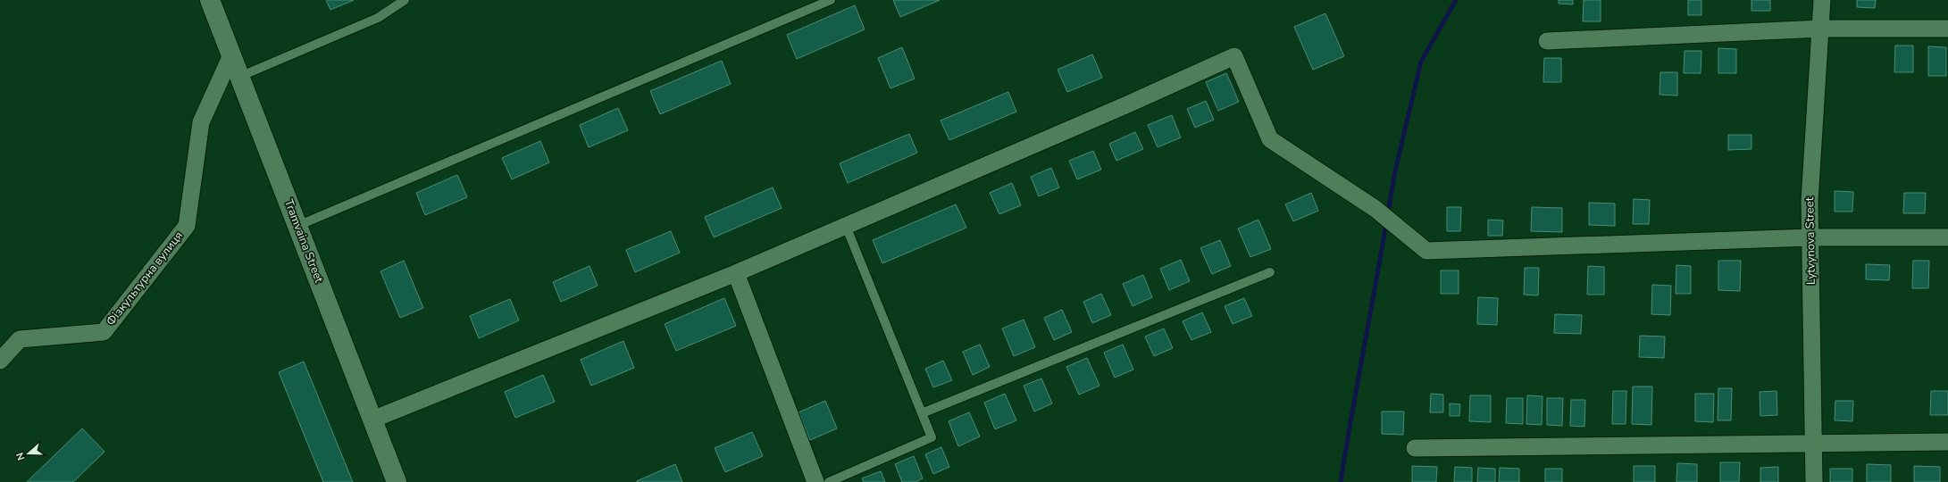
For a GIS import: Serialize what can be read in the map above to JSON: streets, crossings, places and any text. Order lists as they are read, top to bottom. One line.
{"streets":{"street":["Tramvaina Street","Lytvynova Street","Фiзкультурна вулиця"]},"crossings":[["Tramvaina Street","Фiзкультурна вулиця"]],"north":"left"}
